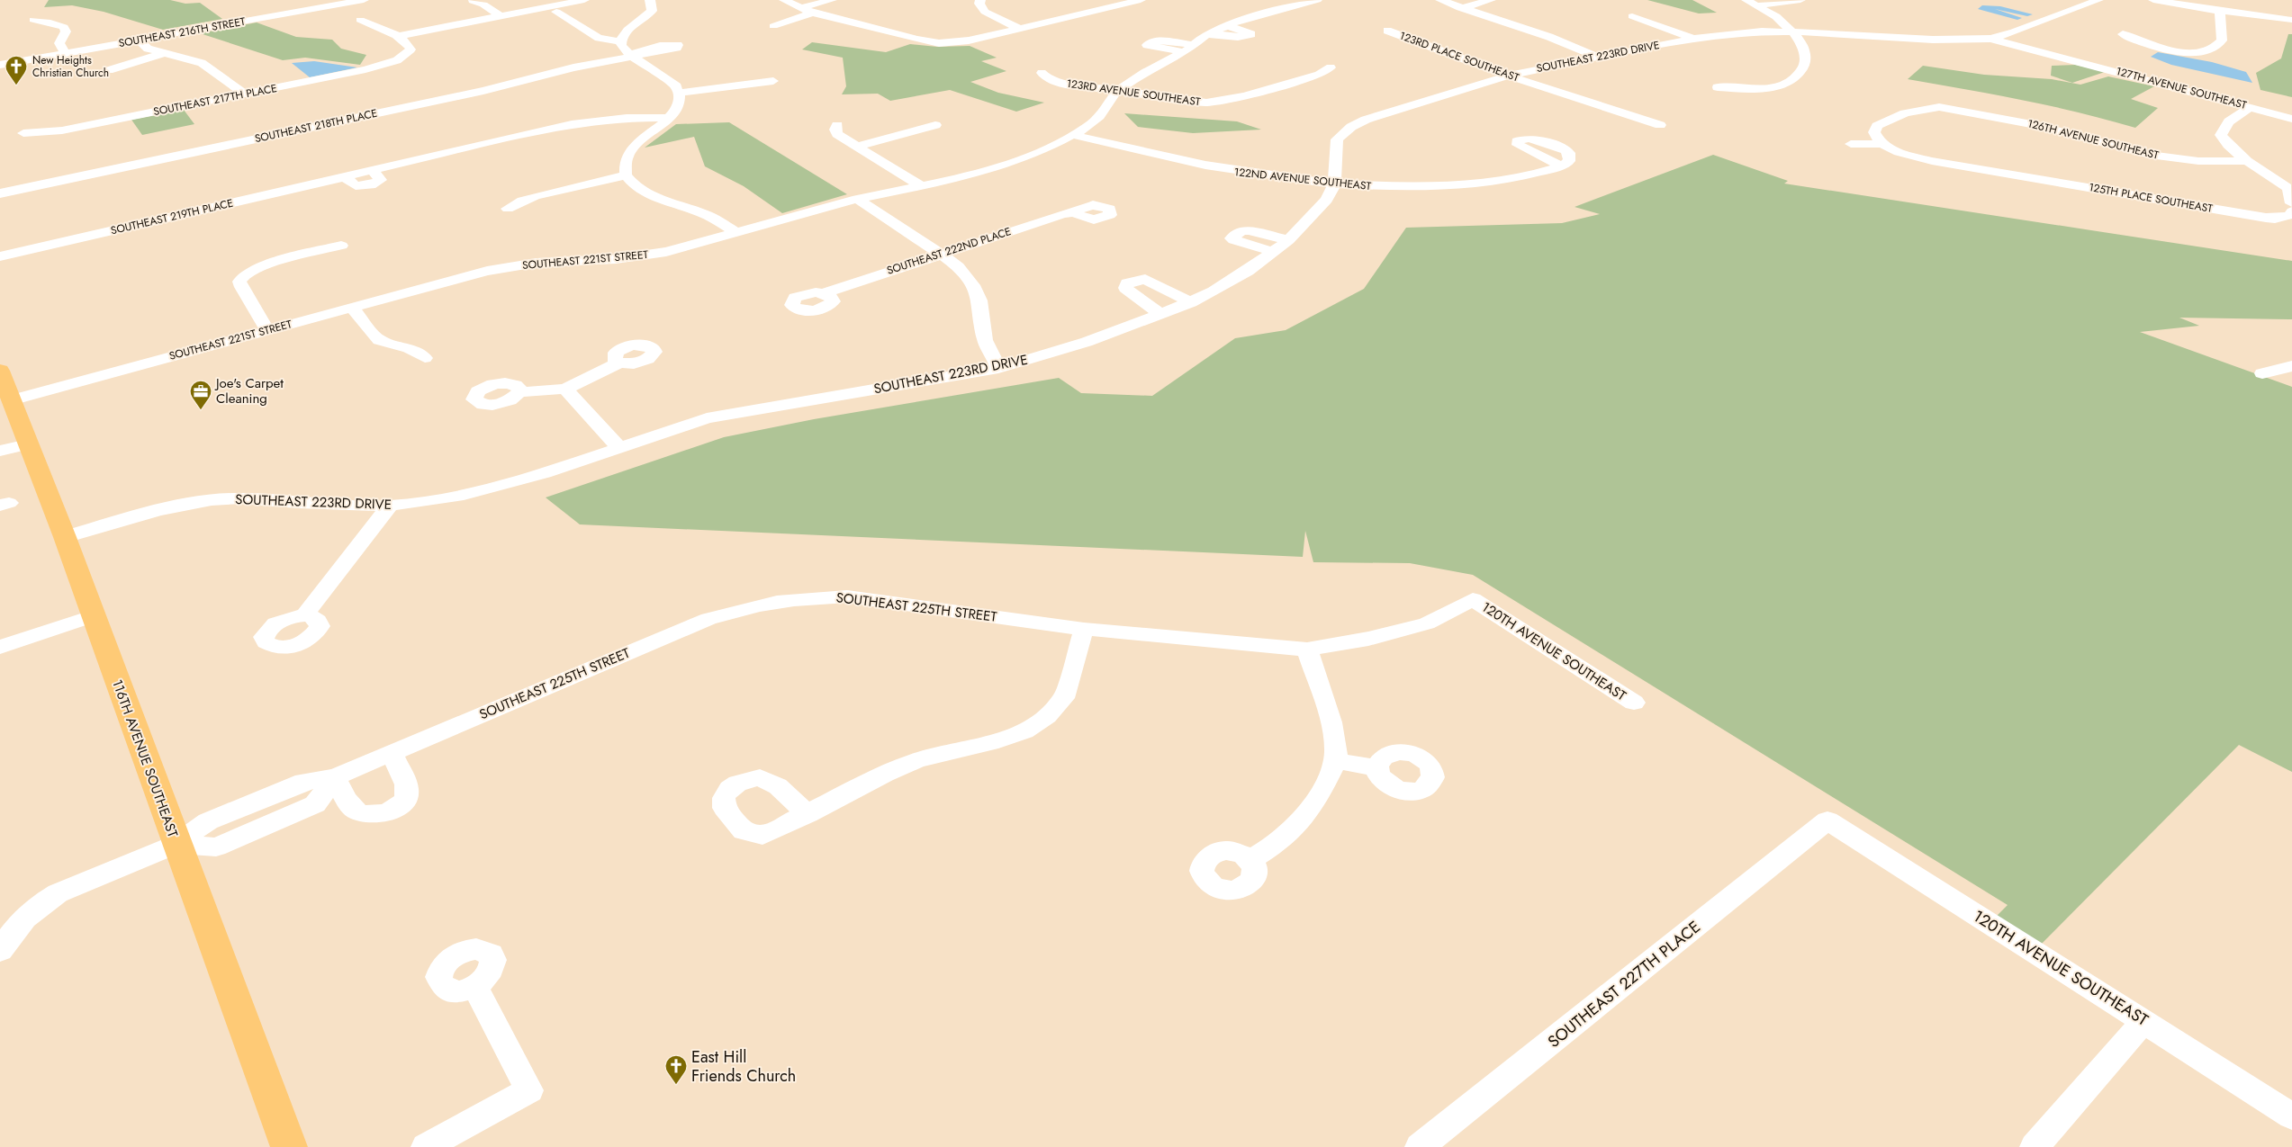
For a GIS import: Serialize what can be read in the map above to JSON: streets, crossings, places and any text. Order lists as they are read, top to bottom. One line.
{"streets":{"main road":["116TH AVENUE SOUTHEAST"],"street":["SOUTHEAST 216TH STREET","123RD PLACE SOUTHEAST","SOUTHEAST 223RD DRIVE","127TH AVENUE SOUTHEAST","123RD AVENUE SOUTHEAST","SOUTHEAST 217TH PLACE","SOUTHEAST 218TH PLACE","126TH AVENUE SOUTHEAST","122ND AVENUE SOUTHEAST","125TH PLACE SOUTHEAST","SOUTHEAST 219TH PLACE","SOUTHEAST 222ND PLACE","SOUTHEAST 221ST STREET","SOUTHEAST 225TH STREET","120TH AVENUE SOUTHEAST","SOUTHEAST 227TH PLACE"]},"crossings":[["123RD PLACE SOUTHEAST","SOUTHEAST 223RD DRIVE"],["SOUTHEAST 223RD DRIVE","127TH AVENUE SOUTHEAST"],["SOUTHEAST 223RD DRIVE","122ND AVENUE SOUTHEAST"],["SOUTHEAST 223RD DRIVE","116TH AVENUE SOUTHEAST"],["123RD AVENUE SOUTHEAST","SOUTHEAST 221ST STREET"],["126TH AVENUE SOUTHEAST","125TH PLACE SOUTHEAST"],["122ND AVENUE SOUTHEAST","SOUTHEAST 221ST STREET"],["SOUTHEAST 221ST STREET","116TH AVENUE SOUTHEAST"],["SOUTHEAST 225TH STREET","120TH AVENUE SOUTHEAST"],["120TH AVENUE SOUTHEAST","SOUTHEAST 227TH PLACE"]],"places":{"church":["New Heights Christian Church","East Hill Friends Church"],"office":["Joe's Carpet Cleaning"]}}
